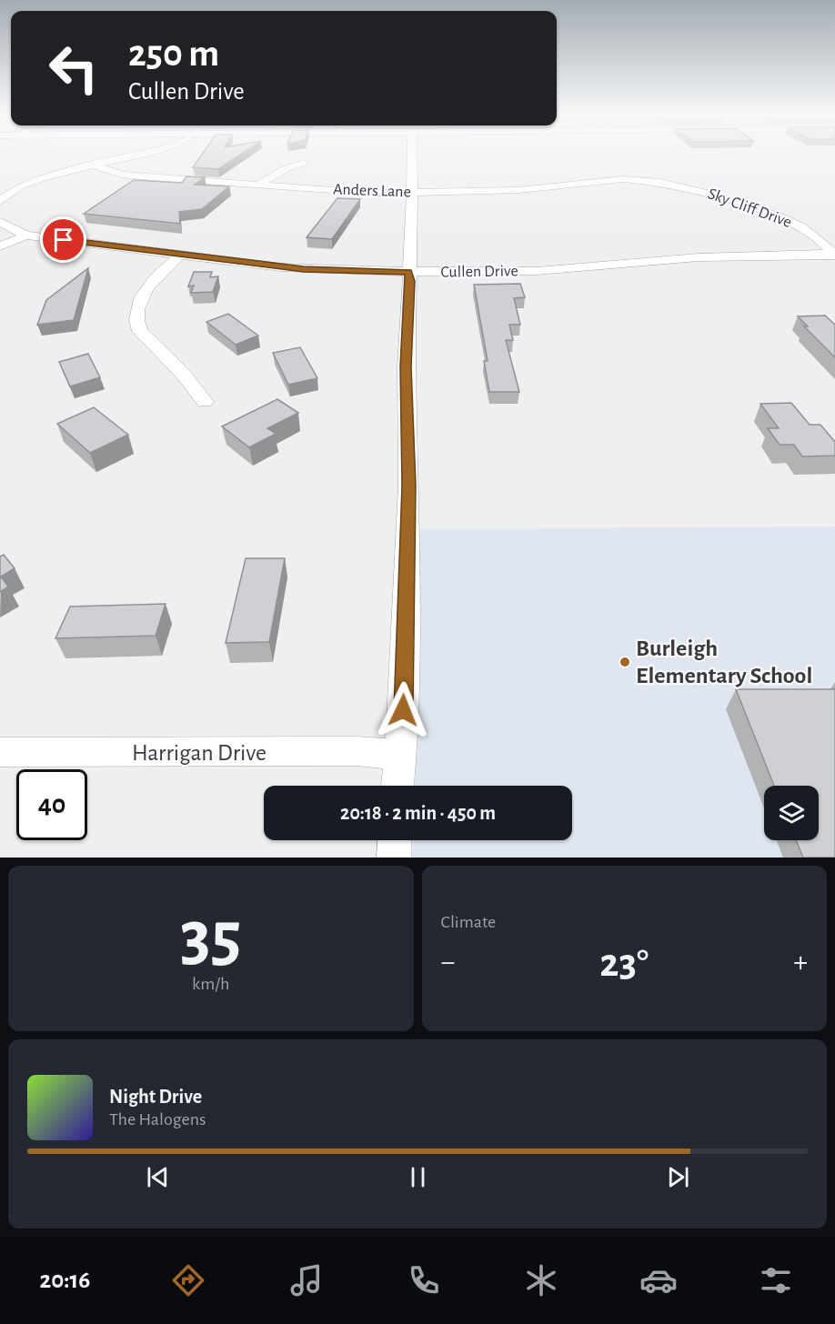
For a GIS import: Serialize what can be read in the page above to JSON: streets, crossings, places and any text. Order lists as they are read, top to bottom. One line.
{"streets":{"street":["Anders Lane","Sky Cliff Drive","Cullen Drive","Harrigan Drive"]},"crossings":[["Anders Lane","Sky Cliff Drive"],["Sky Cliff Drive","Cullen Drive"]],"places":["Burleigh Elementary School"],"page":{"turn":["250 m","Cullen Drive"],"limit":"40","trip":"20:18 · 2 min · 450 m","tile":[["35","km/h"],"Climate"],"heat":["−","23°","+"],"song":["Night Drive","The Halogens"],"tabs":"20:16"}}
